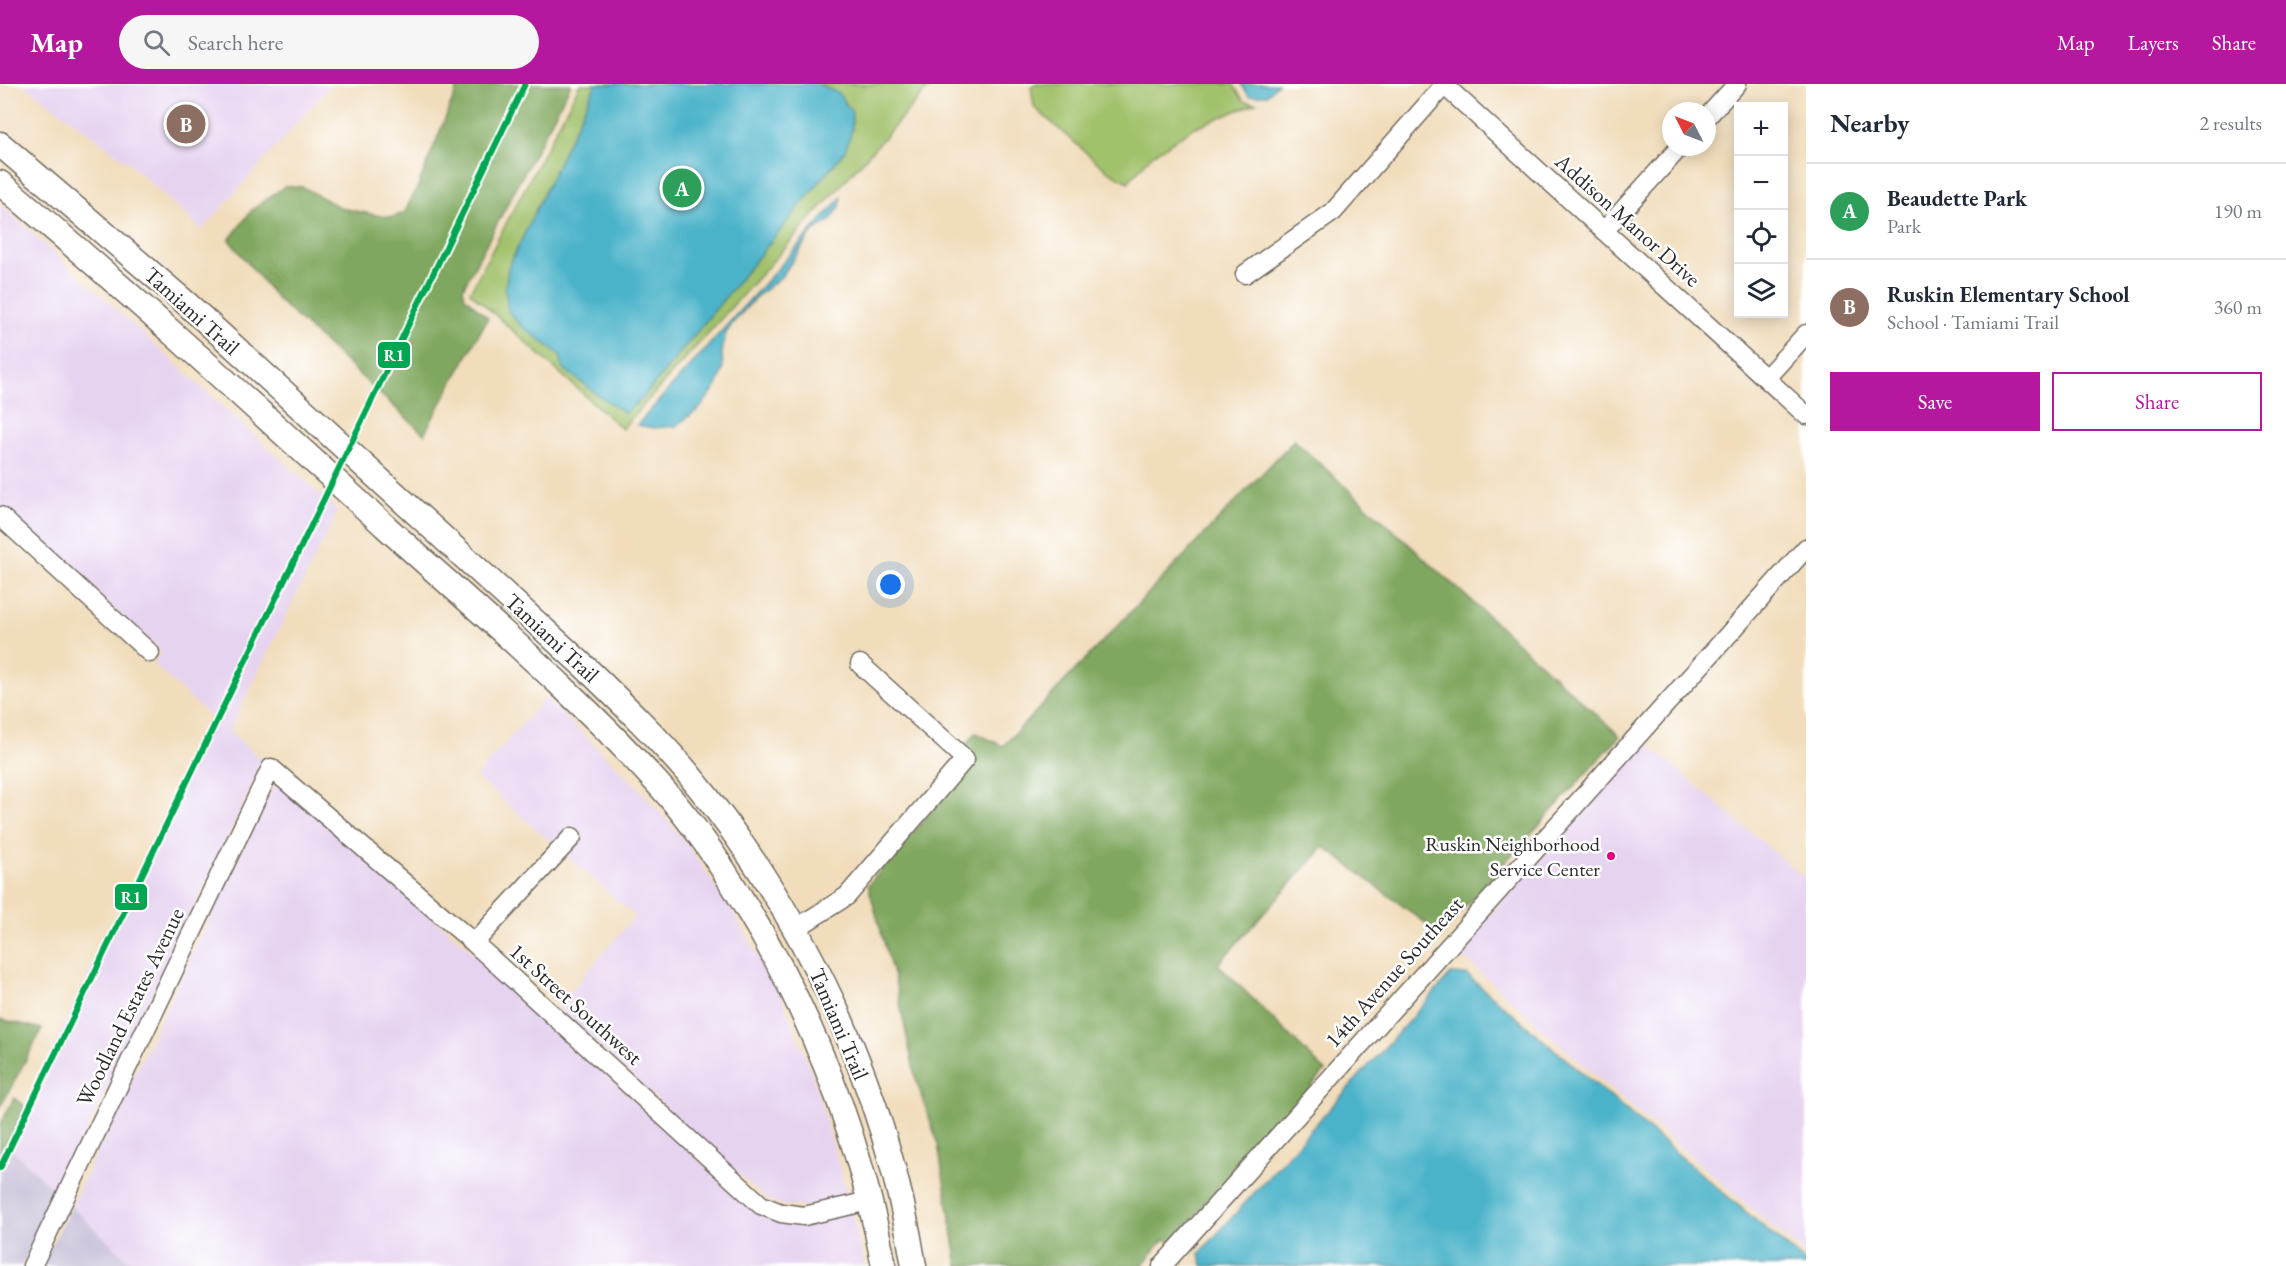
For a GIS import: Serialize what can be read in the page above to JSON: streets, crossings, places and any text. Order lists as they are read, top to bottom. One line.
{"streets":{"main road":["Tamiami Trail"],"street":["Addison Manor Drive","14th Avenue Southeast","1st Street Southwest","Woodland Estates Avenue"]},"crossings":[["Tamiami Trail","1st Street Southwest"],["1st Street Southwest","Woodland Estates Avenue"]],"places":["Ruskin Neighborhood Service Center"],"lines":["transit line R1"],"north":"top left","page":{"header":"Map","search":"Search here","nav":["Map","Layers","Share"],"heading":["Nearby","2 results"],"map_buttons":["+","−"],"pins":["B","A"],"list":[{"mark":"A","name":"Beaudette Park","note":"Park","value":"190 m"},{"mark":"B","name":"Ruskin Elementary School","note":"School · Tamiami Trail","value":"360 m"}],"buttons":["Save","Share"]}}
